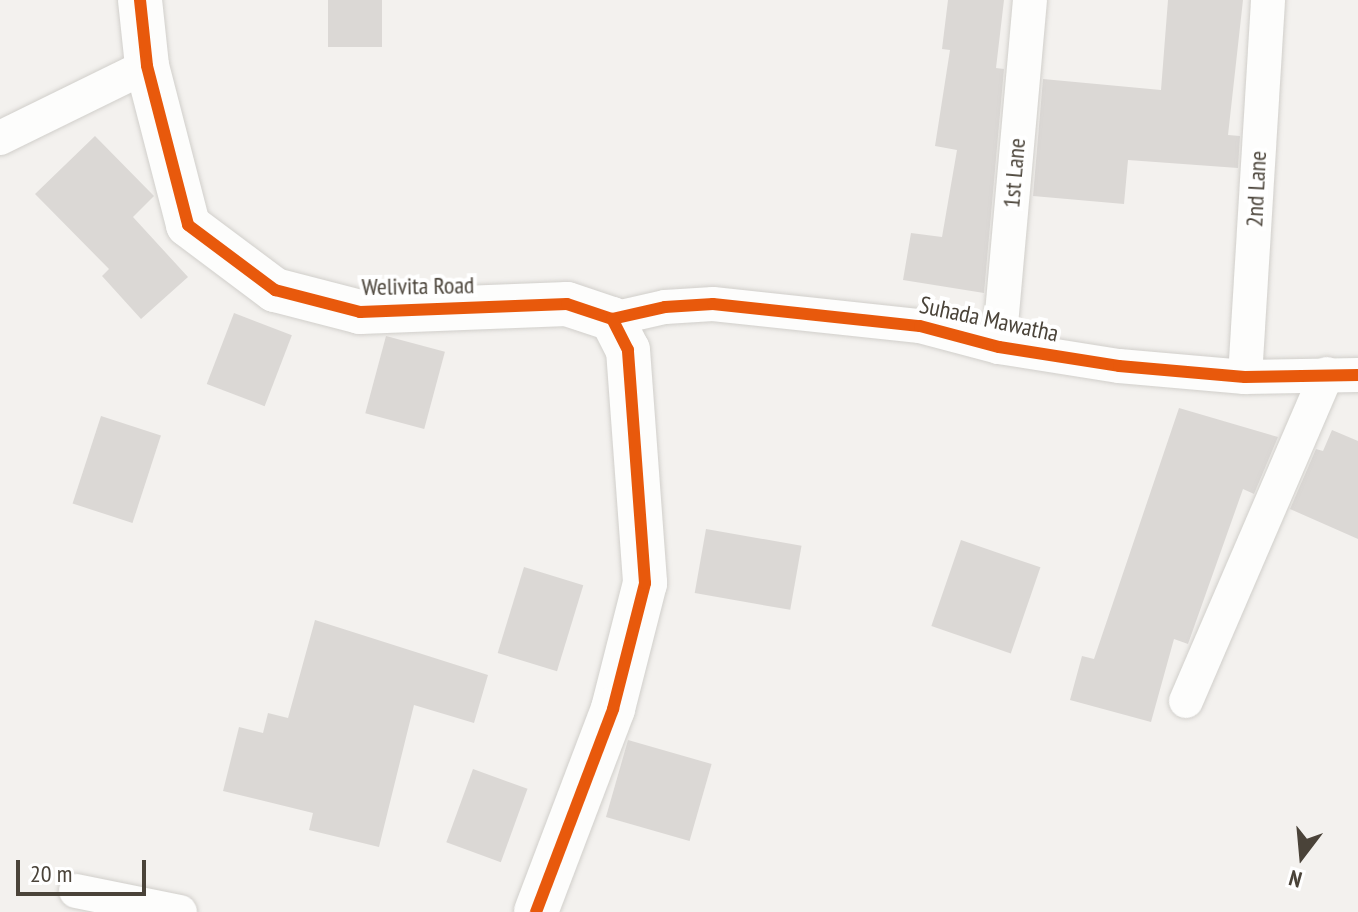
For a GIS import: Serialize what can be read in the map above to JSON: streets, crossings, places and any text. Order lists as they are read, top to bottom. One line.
{"streets":{"street":["1st Lane","2nd Lane","Welivita Road","Suhada Mawatha"]},"crossings":[["1st Lane","Suhada Mawatha"],["2nd Lane","Suhada Mawatha"],["Welivita Road","Suhada Mawatha"]],"scale_bar":"20 m","north":"bottom"}
